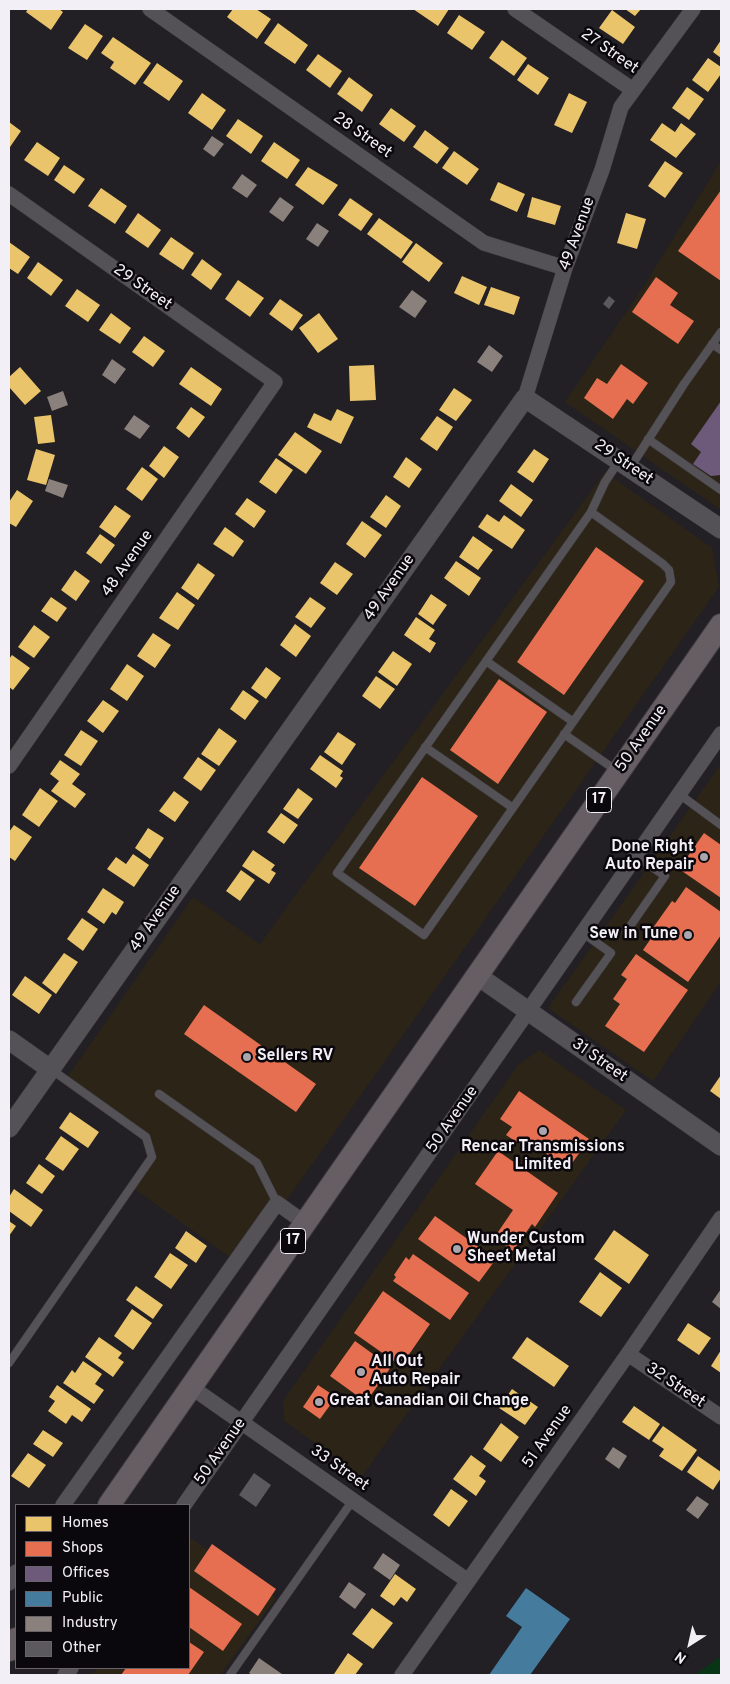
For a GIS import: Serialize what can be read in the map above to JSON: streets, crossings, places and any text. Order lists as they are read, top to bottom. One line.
{"streets":{"main road":["50 Avenue","17"],"street":["27 Street","28 Street","49 Avenue","29 Street","48 Avenue","31 Street","32 Street","51 Avenue","33 Street"]},"crossings":[["27 Street","49 Avenue"],["28 Street","49 Avenue"],["49 Avenue","29 Street"],["29 Street","48 Avenue"],["50 Avenue","31 Street"],["50 Avenue","33 Street"],["32 Street","51 Avenue"],["51 Avenue","33 Street"]],"places":["Done Right Auto Repair","Sew in Tune","Sellers RV","Rencar Transmissions Limited","Wunder Custom Sheet Metal","All Out Auto Repair","Great Canadian Oil Change"],"legend":["Homes","Shops","Offices","Public","Industry","Other"],"north":"bottom left"}
